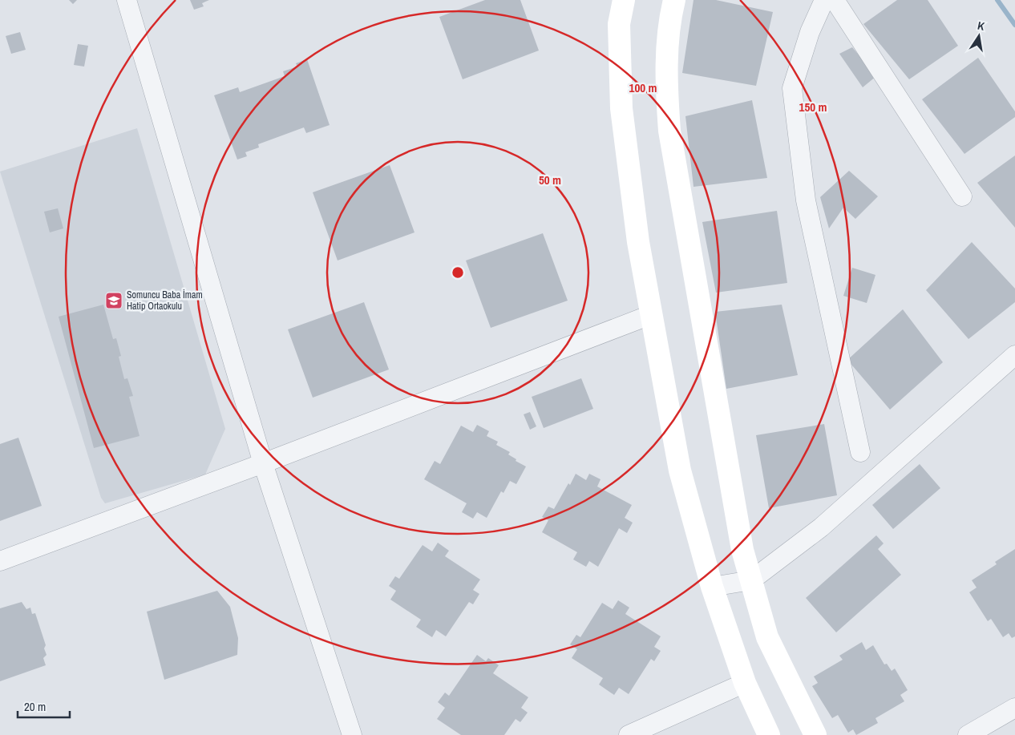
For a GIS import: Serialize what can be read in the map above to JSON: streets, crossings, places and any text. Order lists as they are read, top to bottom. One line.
{"places":{"school or university":["Somuncu Baba İmam Hatip Ortaokulu"]},"scale_bar":"20 m","north":"top","rings":["100 m","150 m","50 m"]}
